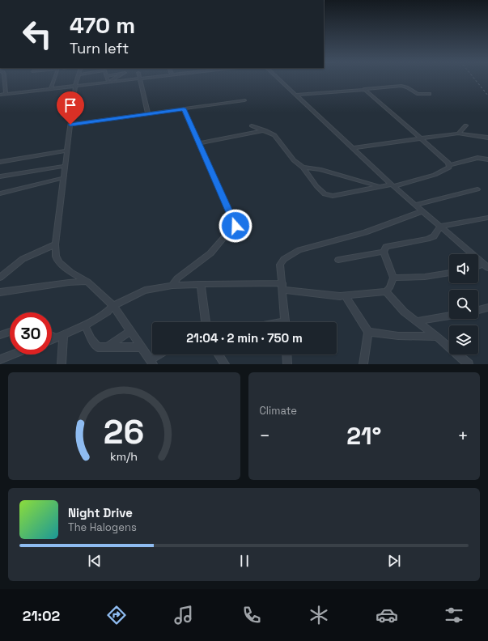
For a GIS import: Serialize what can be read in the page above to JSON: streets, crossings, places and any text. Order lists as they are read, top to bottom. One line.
{"page":{"turn":["470 m","Turn left"],"limit":"30","trip":"21:04 · 2 min · 750 m","tile":"Climate","heat":["−","21°","+"],"song":["Night Drive","The Halogens"],"tabs":"21:02","gauge":["26","km/h"]}}
